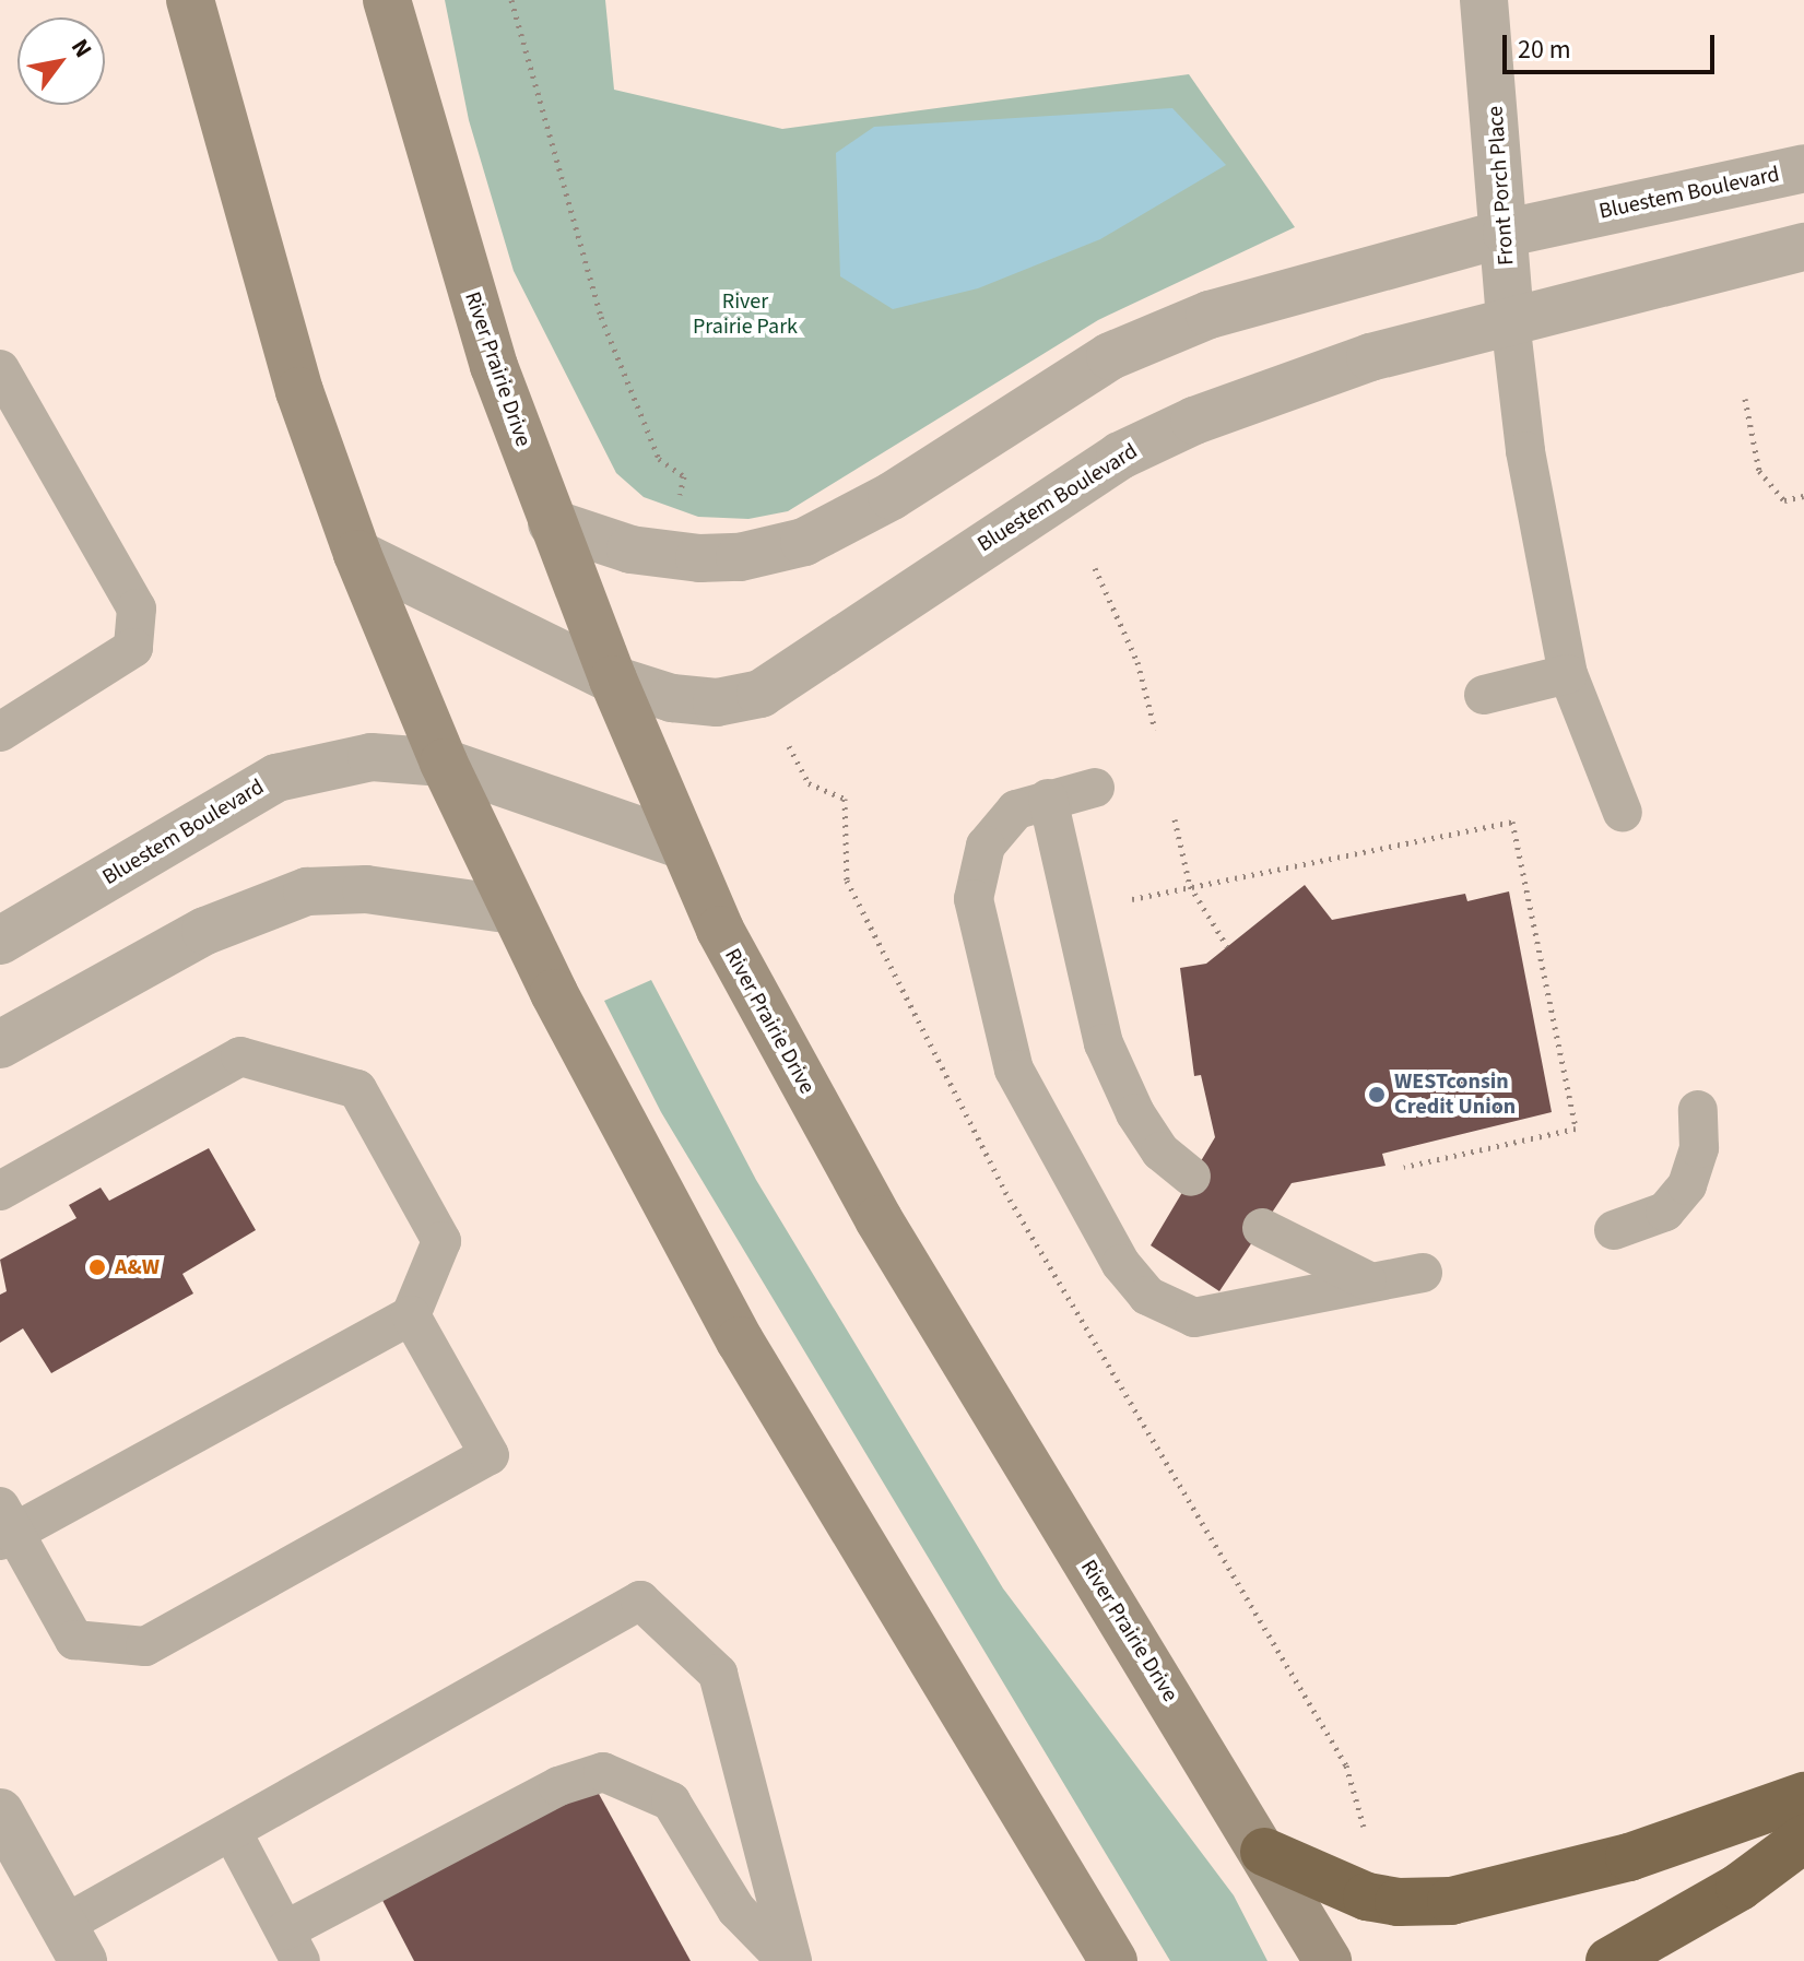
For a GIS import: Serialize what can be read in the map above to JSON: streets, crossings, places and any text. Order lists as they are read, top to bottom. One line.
{"streets":{"main road":["River Prairie Drive"],"street":["Front Porch Place","Bluestem Boulevard"]},"crossings":[["Front Porch Place","Bluestem Boulevard"],["Bluestem Boulevard","River Prairie Drive"]],"parks":["River Prairie Park"],"places":["WESTconsin Credit Union","A&W"],"scale_bar":"20 m","north":"top right"}
